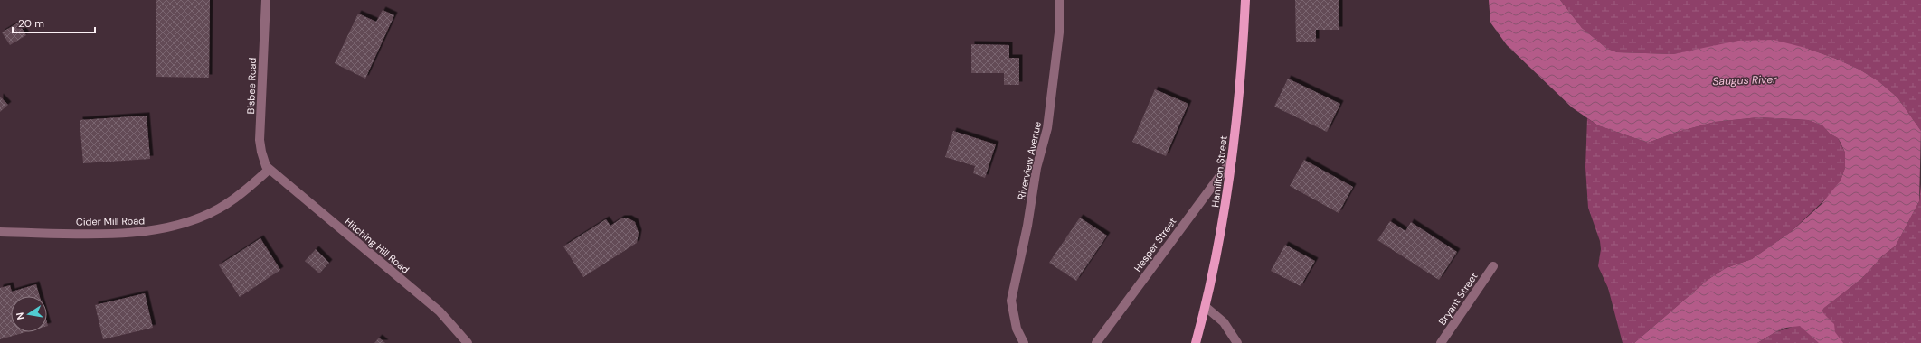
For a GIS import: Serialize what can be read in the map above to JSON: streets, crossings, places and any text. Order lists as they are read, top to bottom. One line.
{"streets":{"main road":["Hamilton Street"],"street":["Bisbee Road","Riverview Avenue","Cider Mill Road","Hesper Street","Hitching Hill Road","Bryant Street"]},"crossings":[["Bisbee Road","Cider Mill Road"],["Bisbee Road","Hitching Hill Road"],["Hamilton Street","Hesper Street"],["Cider Mill Road","Hitching Hill Road"]],"water":["Saugus River"],"scale_bar":"20 m","north":"left"}
